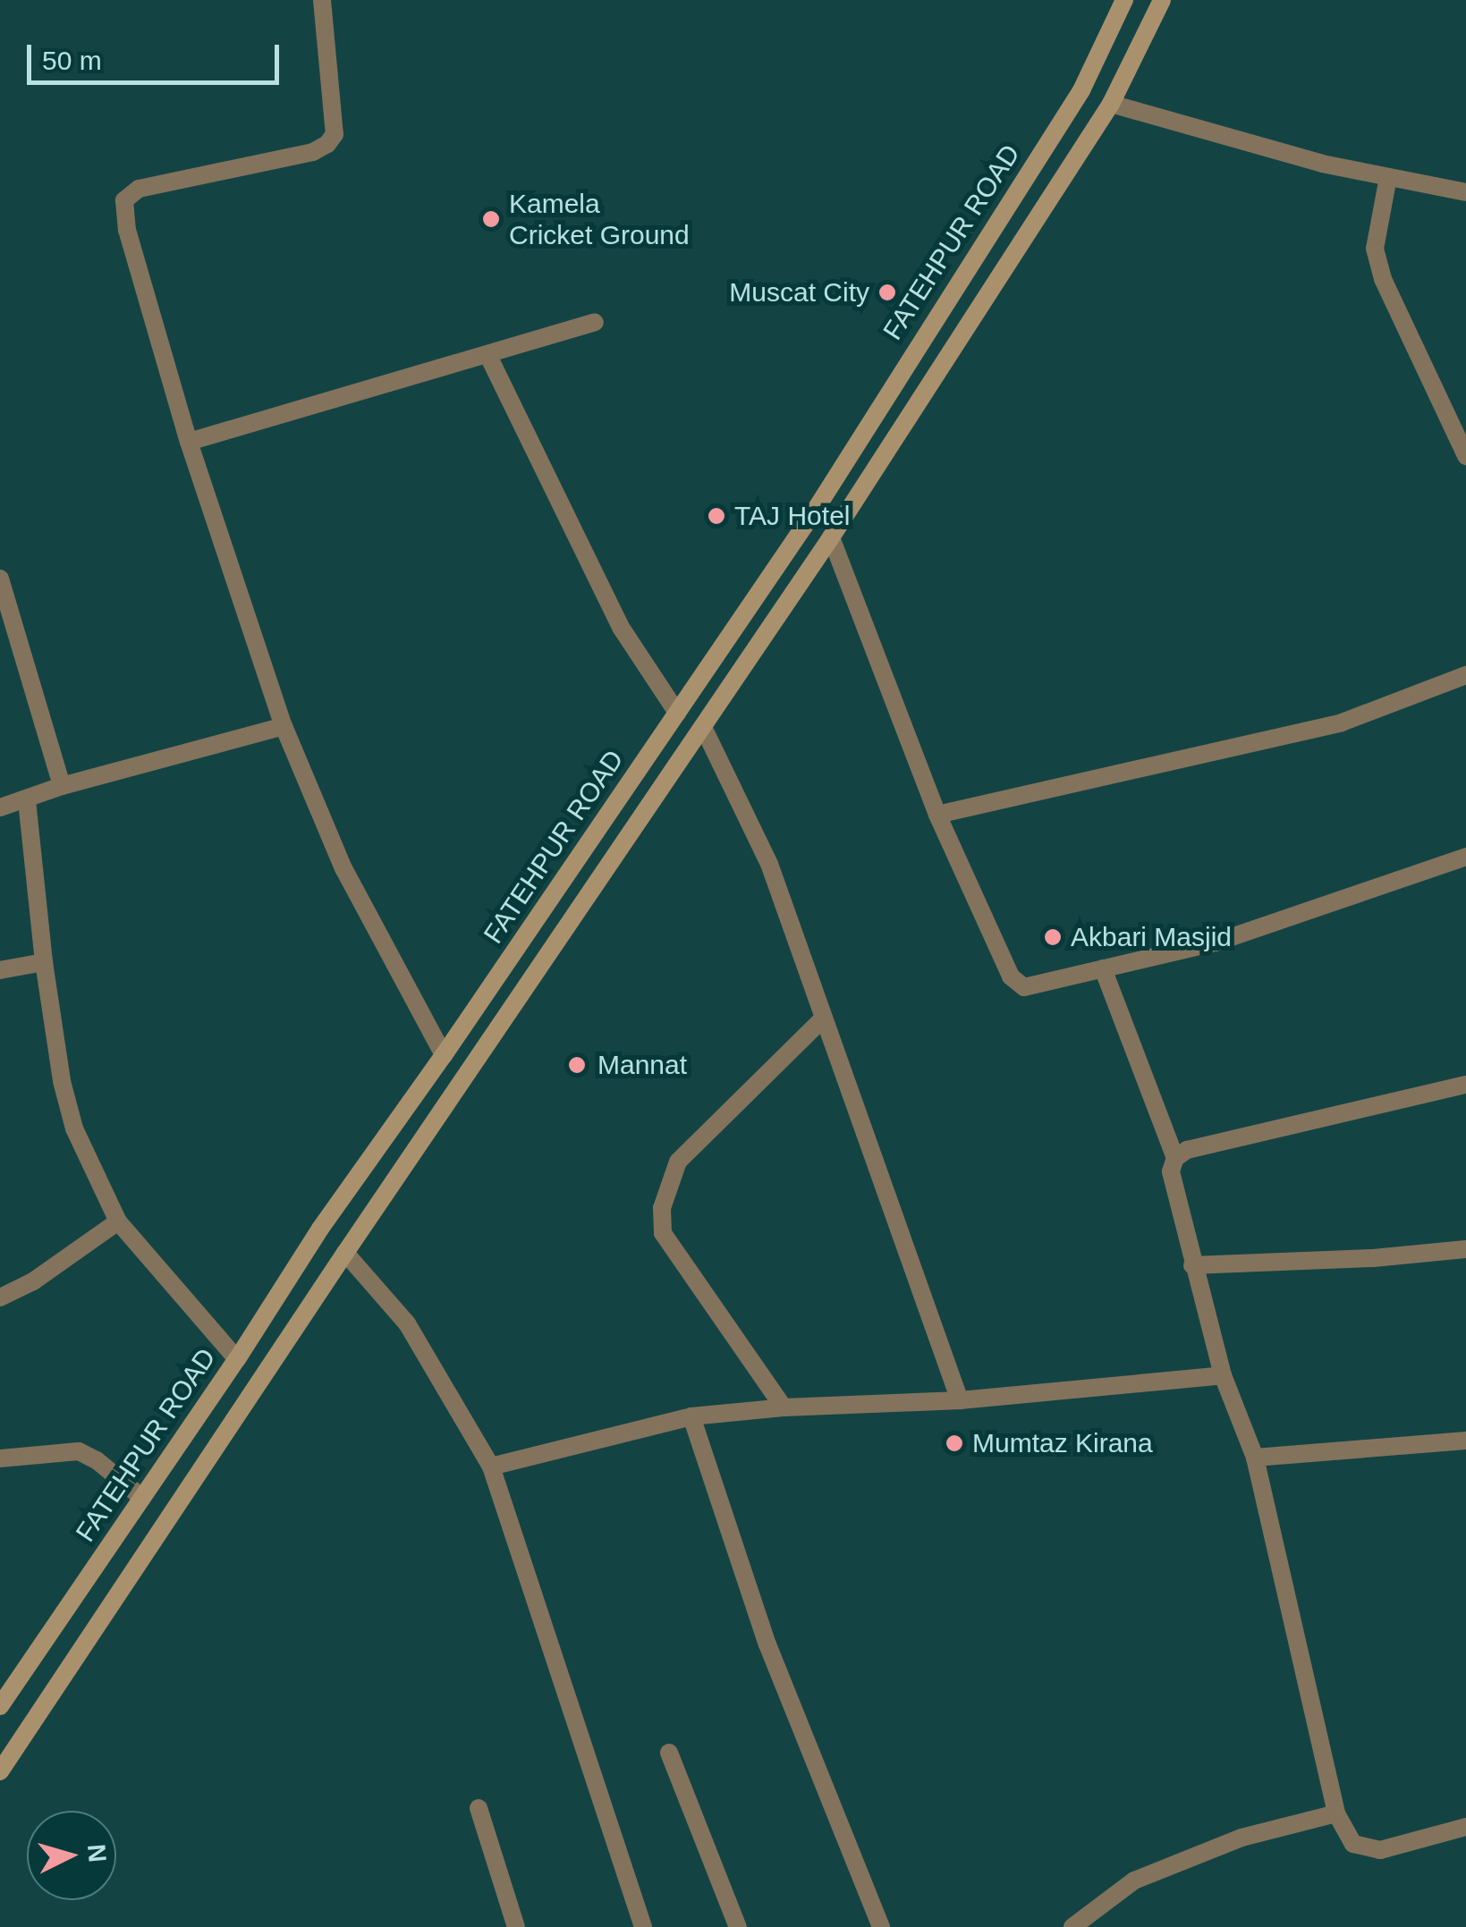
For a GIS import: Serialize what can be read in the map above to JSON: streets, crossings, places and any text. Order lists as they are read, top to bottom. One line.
{"streets":{"street":["FATEHPUR ROAD"]},"places":["Kamela Cricket Ground","Muscat City","TAJ Hotel","Akbari Masjid","Mannat","Mumtaz Kirana"],"scale_bar":"50 m","north":"right"}
